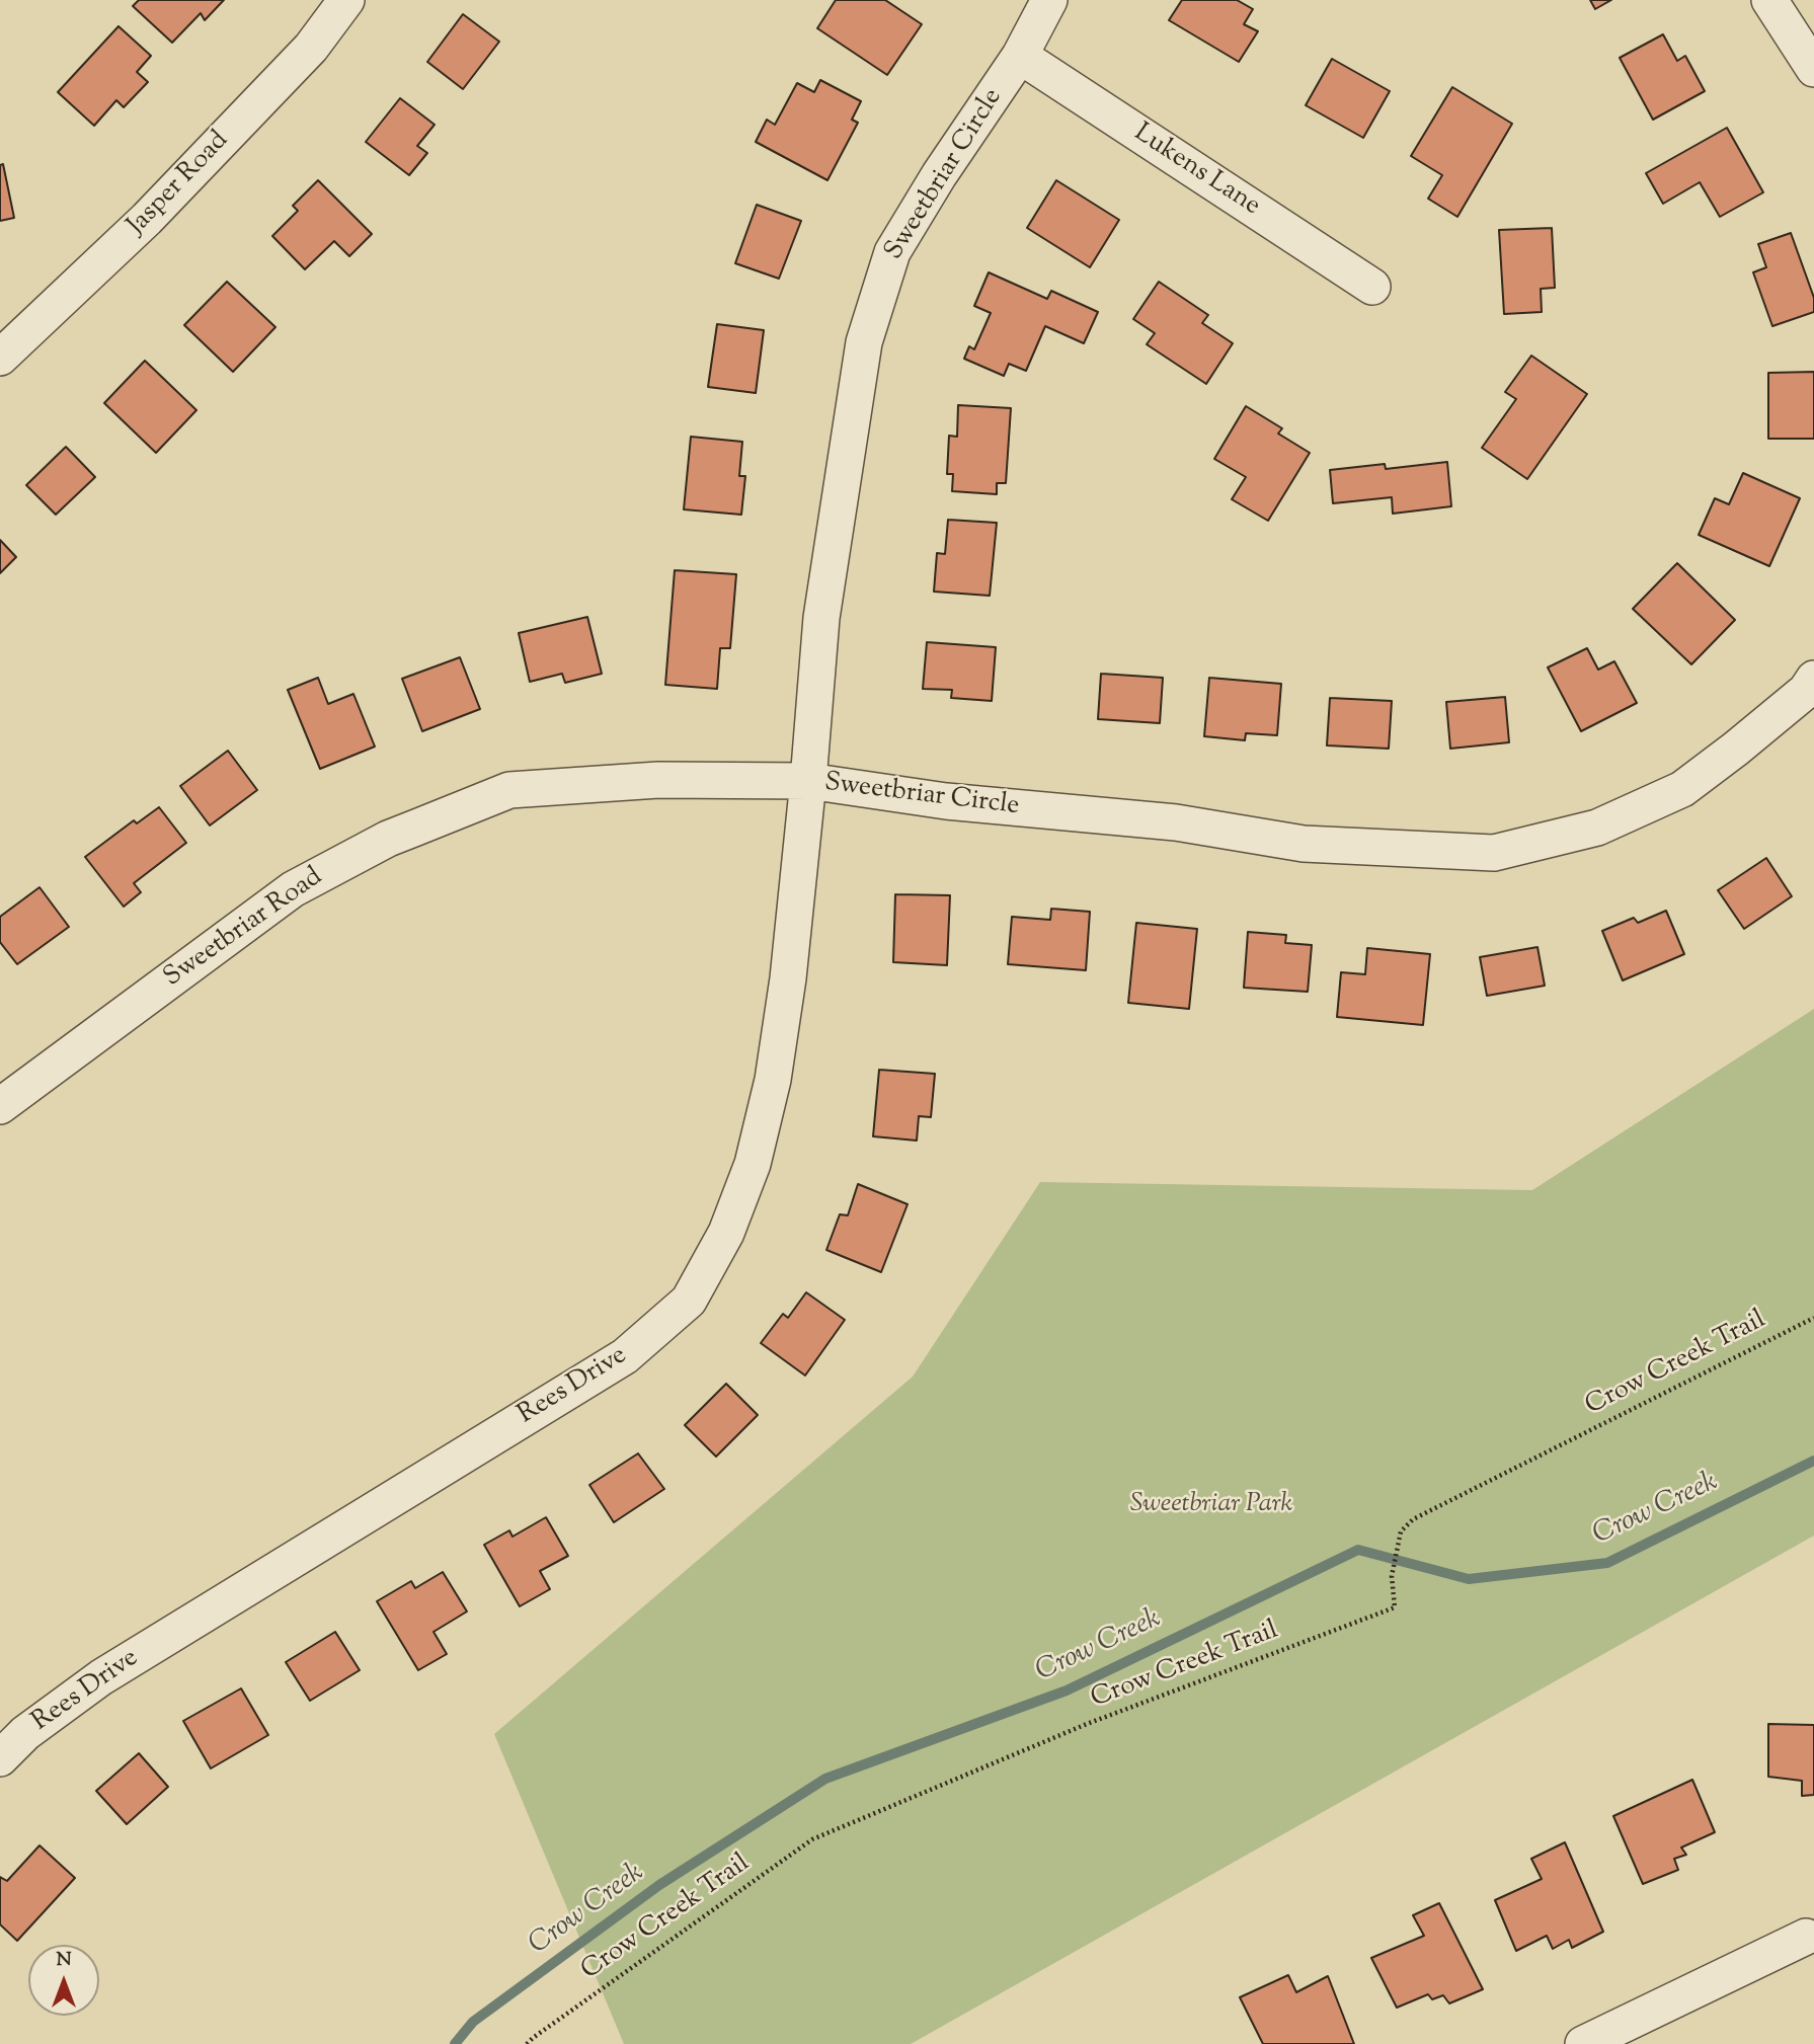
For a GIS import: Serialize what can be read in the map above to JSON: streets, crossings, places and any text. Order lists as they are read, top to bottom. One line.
{"streets":{"street":["Lukens Lane","Sweetbriar Circle","Jasper Road","Sweetbriar Road","Rees Drive"],"path":["Crow Creek Trail"]},"crossings":[["Lukens Lane","Sweetbriar Circle"],["Sweetbriar Circle","Sweetbriar Road"],["Sweetbriar Circle","Rees Drive"],["Sweetbriar Road","Rees Drive"]],"water":["Crow Creek"],"parks":["Sweetbriar Park"],"north":"top"}
